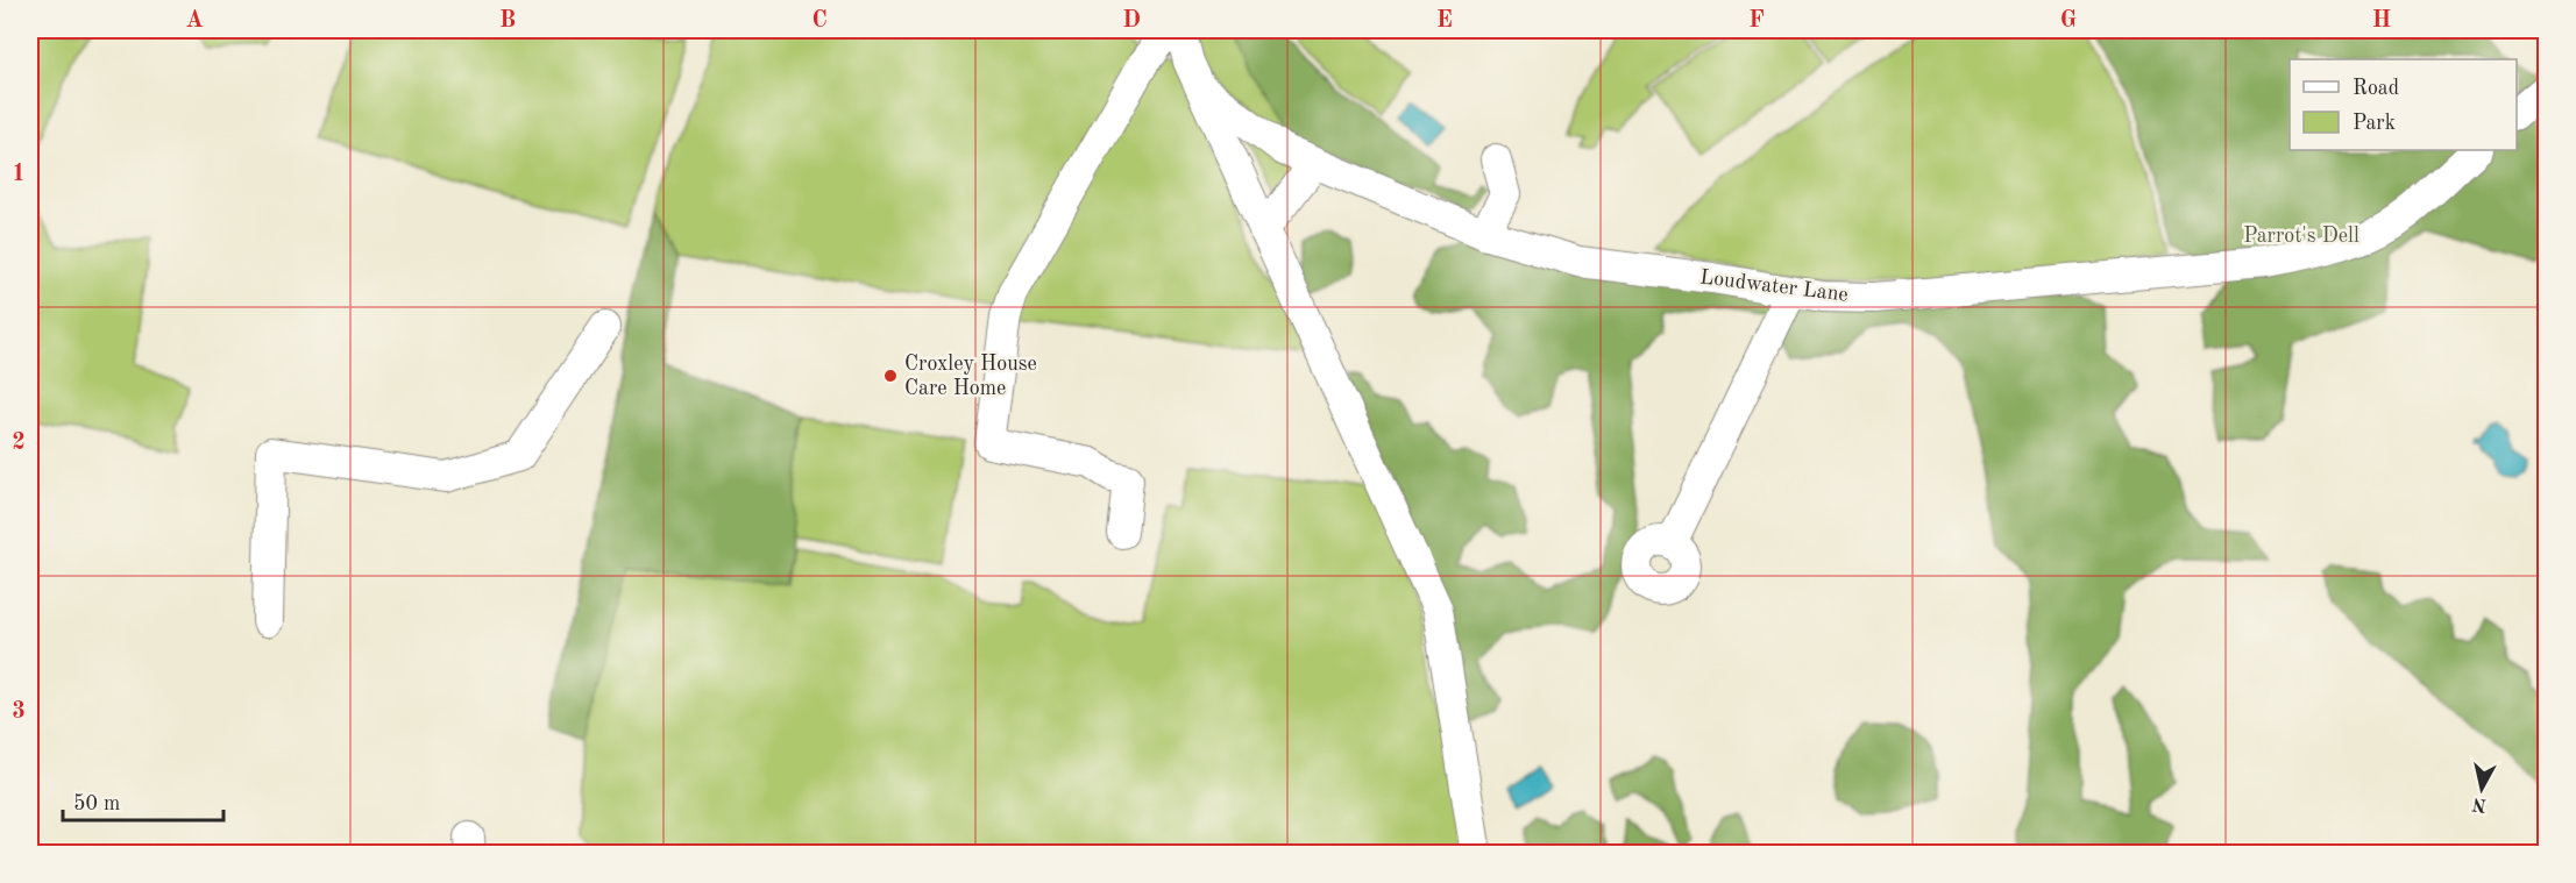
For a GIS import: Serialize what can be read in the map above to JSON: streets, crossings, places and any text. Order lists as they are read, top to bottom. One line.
{"streets":{"street":["Loudwater Lane"]},"parks":["Parrot's Dell"],"places":["Croxley House Care Home"],"legend":["Road","Park"],"scale_bar":"50 m","north":"bottom","grid":{"columns":["A","B","C","D","E","F","G","H"],"rows":["1","2","3"]}}
